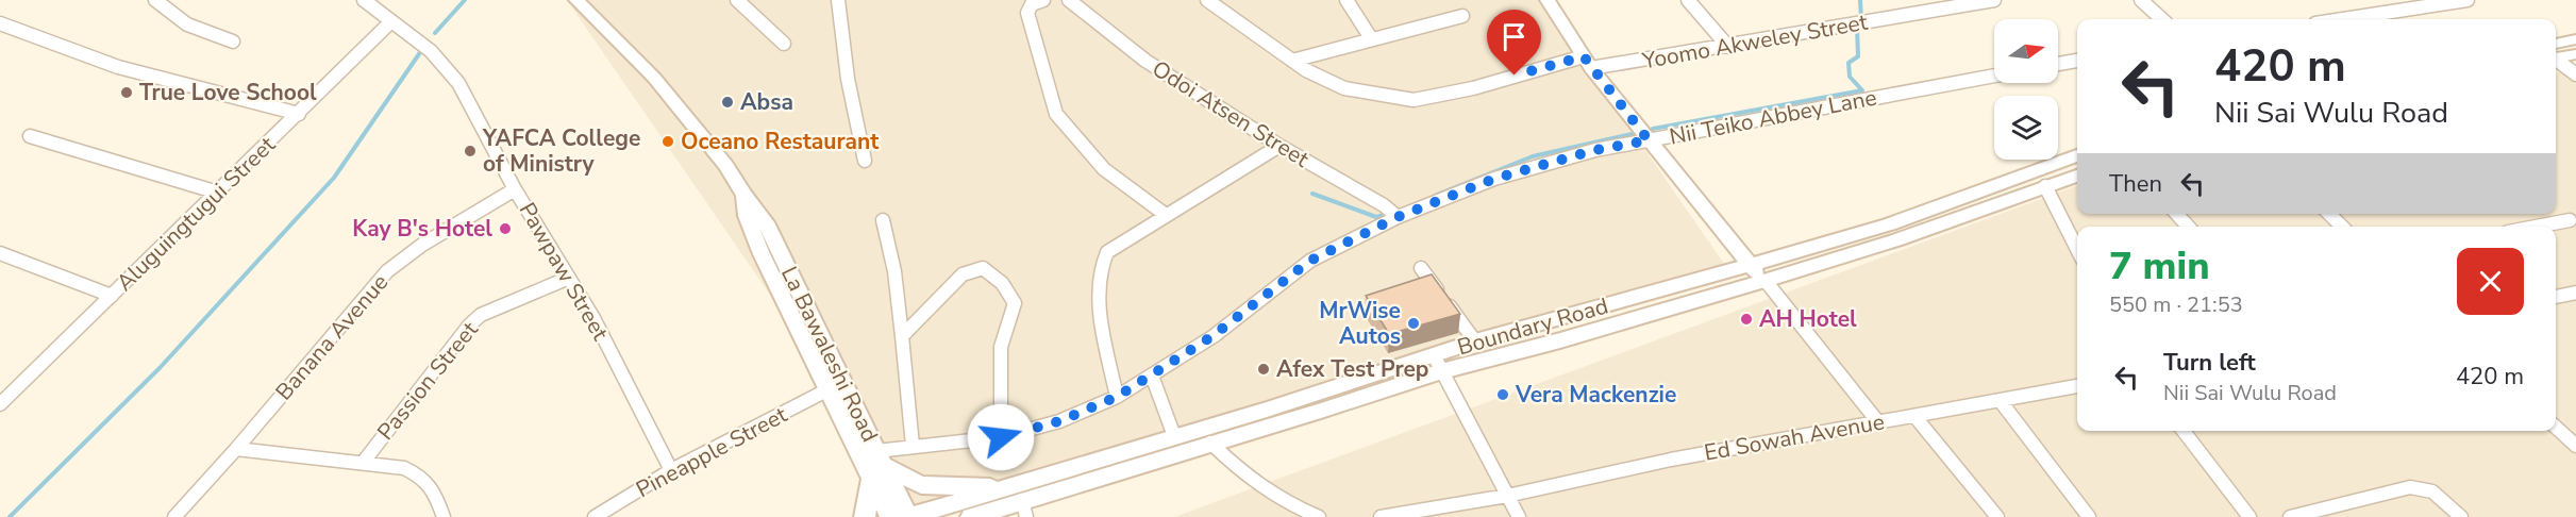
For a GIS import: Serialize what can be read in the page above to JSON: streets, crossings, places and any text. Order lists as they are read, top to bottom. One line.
{"streets":{"main road":["Boundary Road","La Bawaleshi Road"],"street":["Yoomo Akweley Street","Odoi Atsen Street","Nii Teiko Abbey Lane","Aluguingtugui Street","Pawpaw Street","Banana Avenue","Passion Street","Ed Sowah Avenue","Pineapple Street"]},"crossings":[["Odoi Atsen Street","Nii Teiko Abbey Lane"],["Nii Teiko Abbey Lane","La Bawaleshi Road"],["Aluguingtugui Street","Pawpaw Street"],["Pawpaw Street","Banana Avenue"],["Pawpaw Street","Passion Street"],["Pawpaw Street","Pineapple Street"],["Boundary Road","La Bawaleshi Road"],["La Bawaleshi Road","Pineapple Street"]],"places":["True Love School","Absa","Oceano Restaurant","YAFCA College of Ministry","Kay B's Hotel","AH Hotel","MrWise Autos","Afex Test Prep","Vera Mackenzie"],"north":"right","page":{"turn":["420 m","Nii Sai Wulu Road"],"then":"Then","heading":["7 min","550 m · 21:53"],"list":[{"name":"Turn left","note":"Nii Sai Wulu Road","value":"420 m"}]}}
